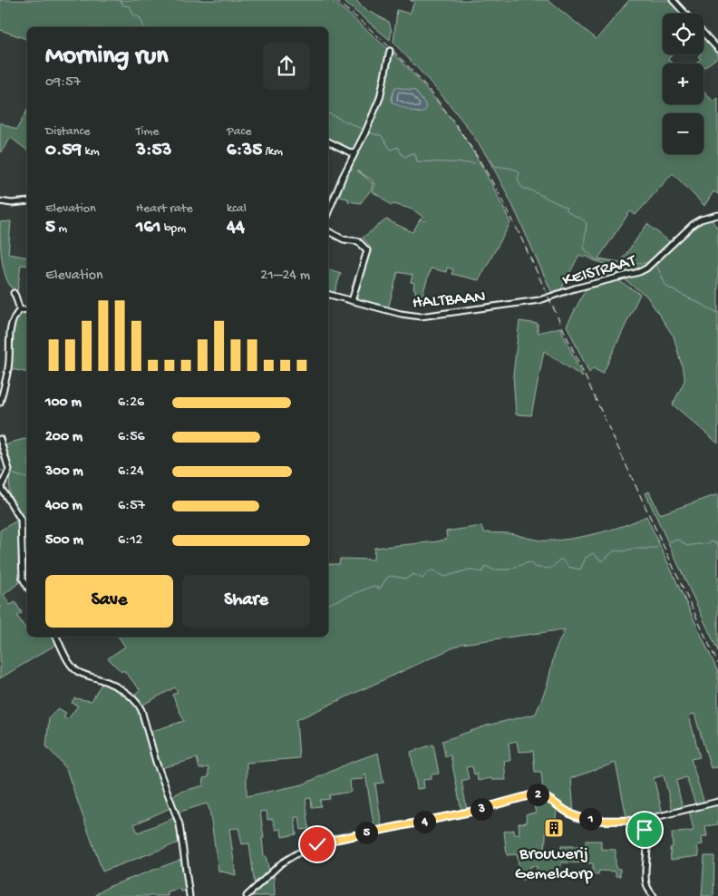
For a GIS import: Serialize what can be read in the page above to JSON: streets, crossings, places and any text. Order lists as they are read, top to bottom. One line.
{"streets":{"street":["KEISTRAAT","HALTBAAN"]},"crossings":[["KEISTRAAT","HALTBAAN"]],"places":{"building":["Brouwerij Gemeldorp"]},"page":{"map_buttons":["+","−"],"heading":["Morning run","09:57"],"stats":[["Distance","0.59 km"],["Time","3:53"],["Pace","6:35 /km"],["Elevation","5 m"],["Heart rate","161 bpm"],["kcal","44"]],"chart":["Elevation","21–24 m"],"list":[{"name":"100 m","note":"6:26"},{"name":"200 m","note":"6:56"},{"name":"300 m","note":"6:24"},{"name":"400 m","note":"6:57"},{"name":"500 m","note":"6:12"}],"buttons":["Save","Share"],"pins":["2","3","1","4","5"]}}
